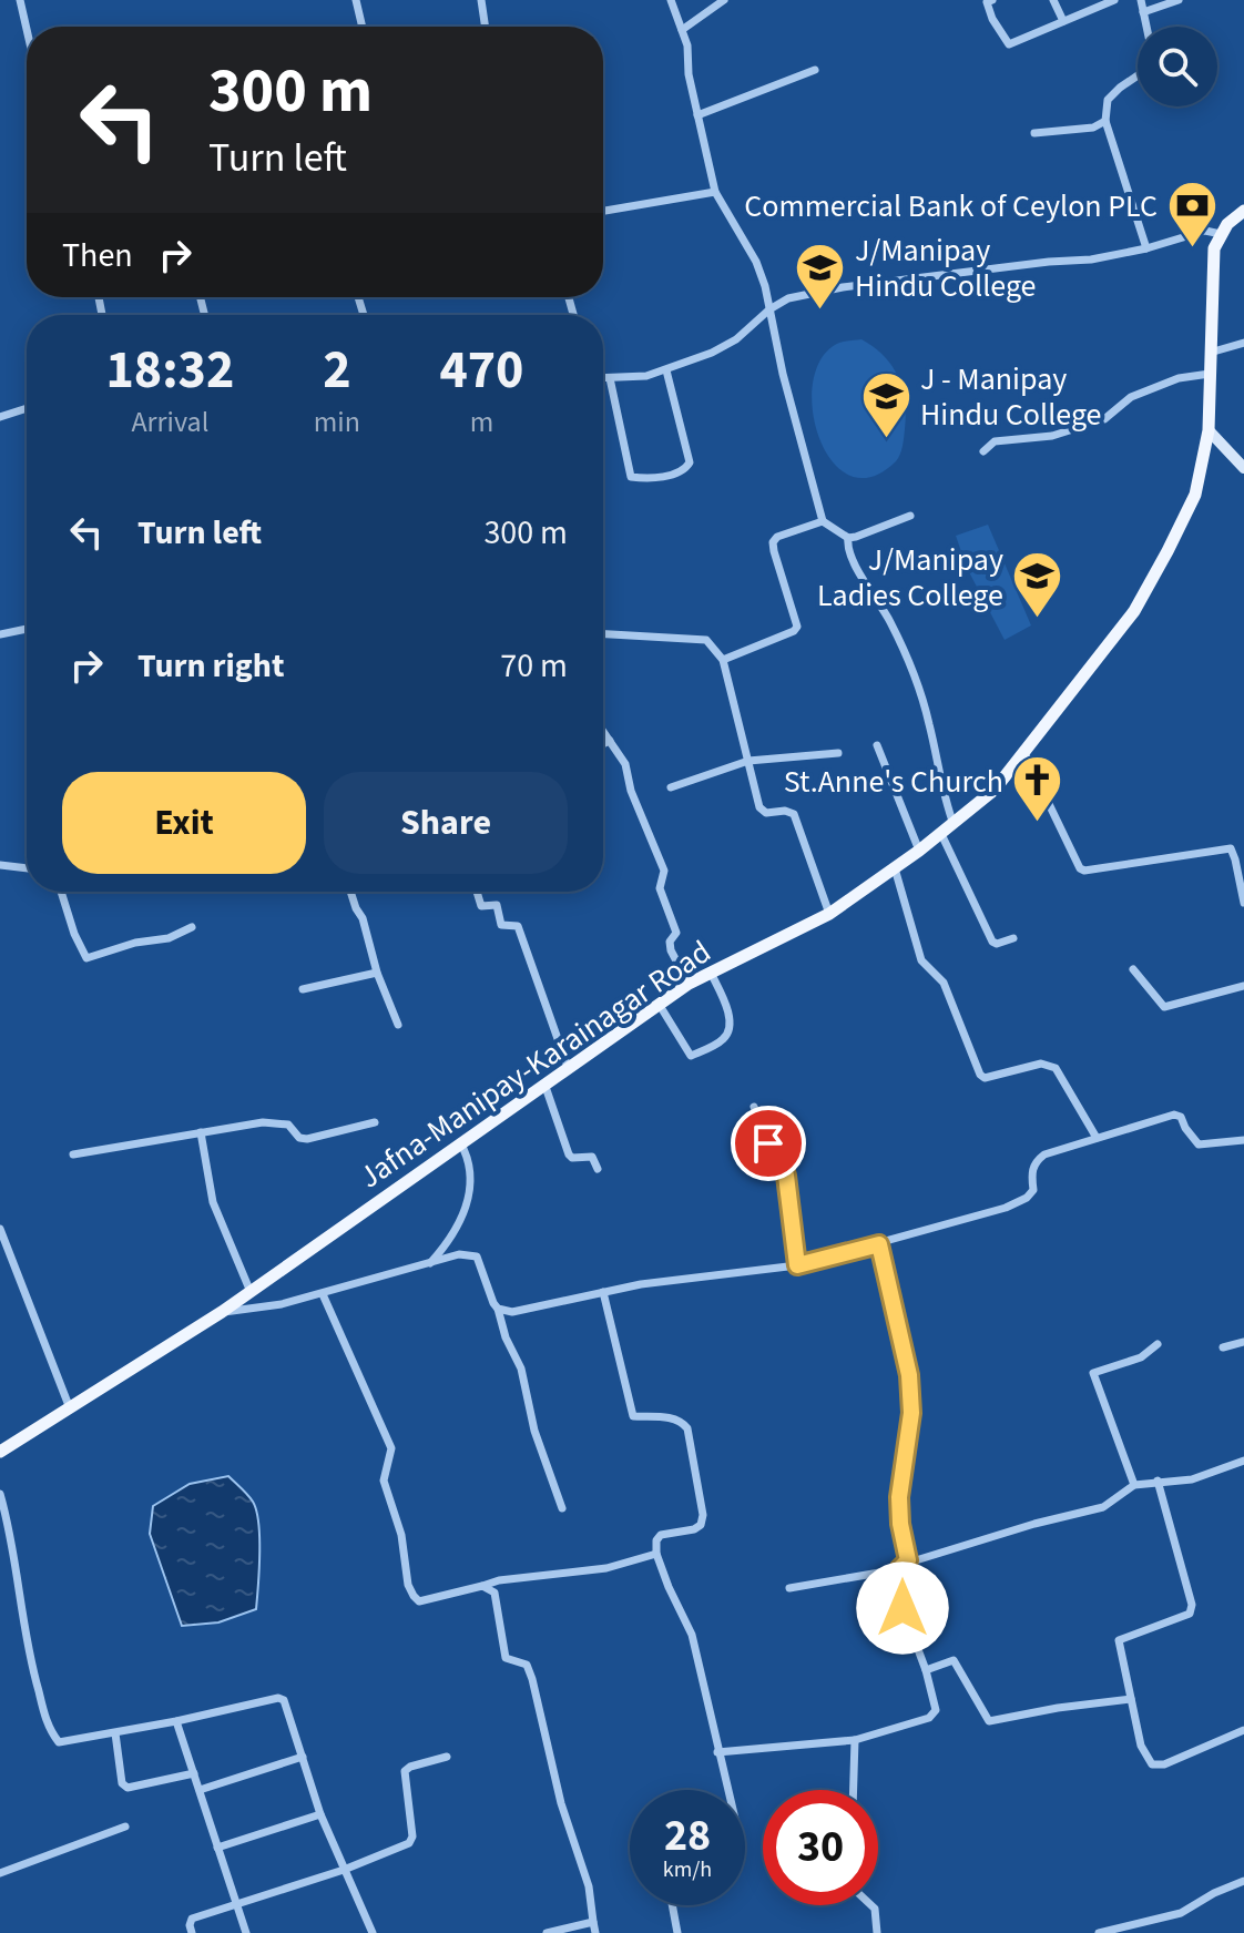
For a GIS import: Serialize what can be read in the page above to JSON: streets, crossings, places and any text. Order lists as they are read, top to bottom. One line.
{"streets":{"main road":["Jafna-Manipay-Karainagar Road"]},"places":{"bank":["Commercial Bank of Ceylon PLC"],"school or university":["J/Manipay Hindu College","J - Manipay Hindu College","J/Manipay Ladies College"],"church":["St.Anne's Church"]},"page":{"turn":["300 m","Turn left"],"then":"Then","eta":["18:32","Arrival","2","min","470","m"],"list":[{"name":"Turn left","value":"300 m"},{"name":"Turn right","value":"70 m"}],"buttons":["Exit","Share"],"speed":"28 km/h","limit":"30"}}
